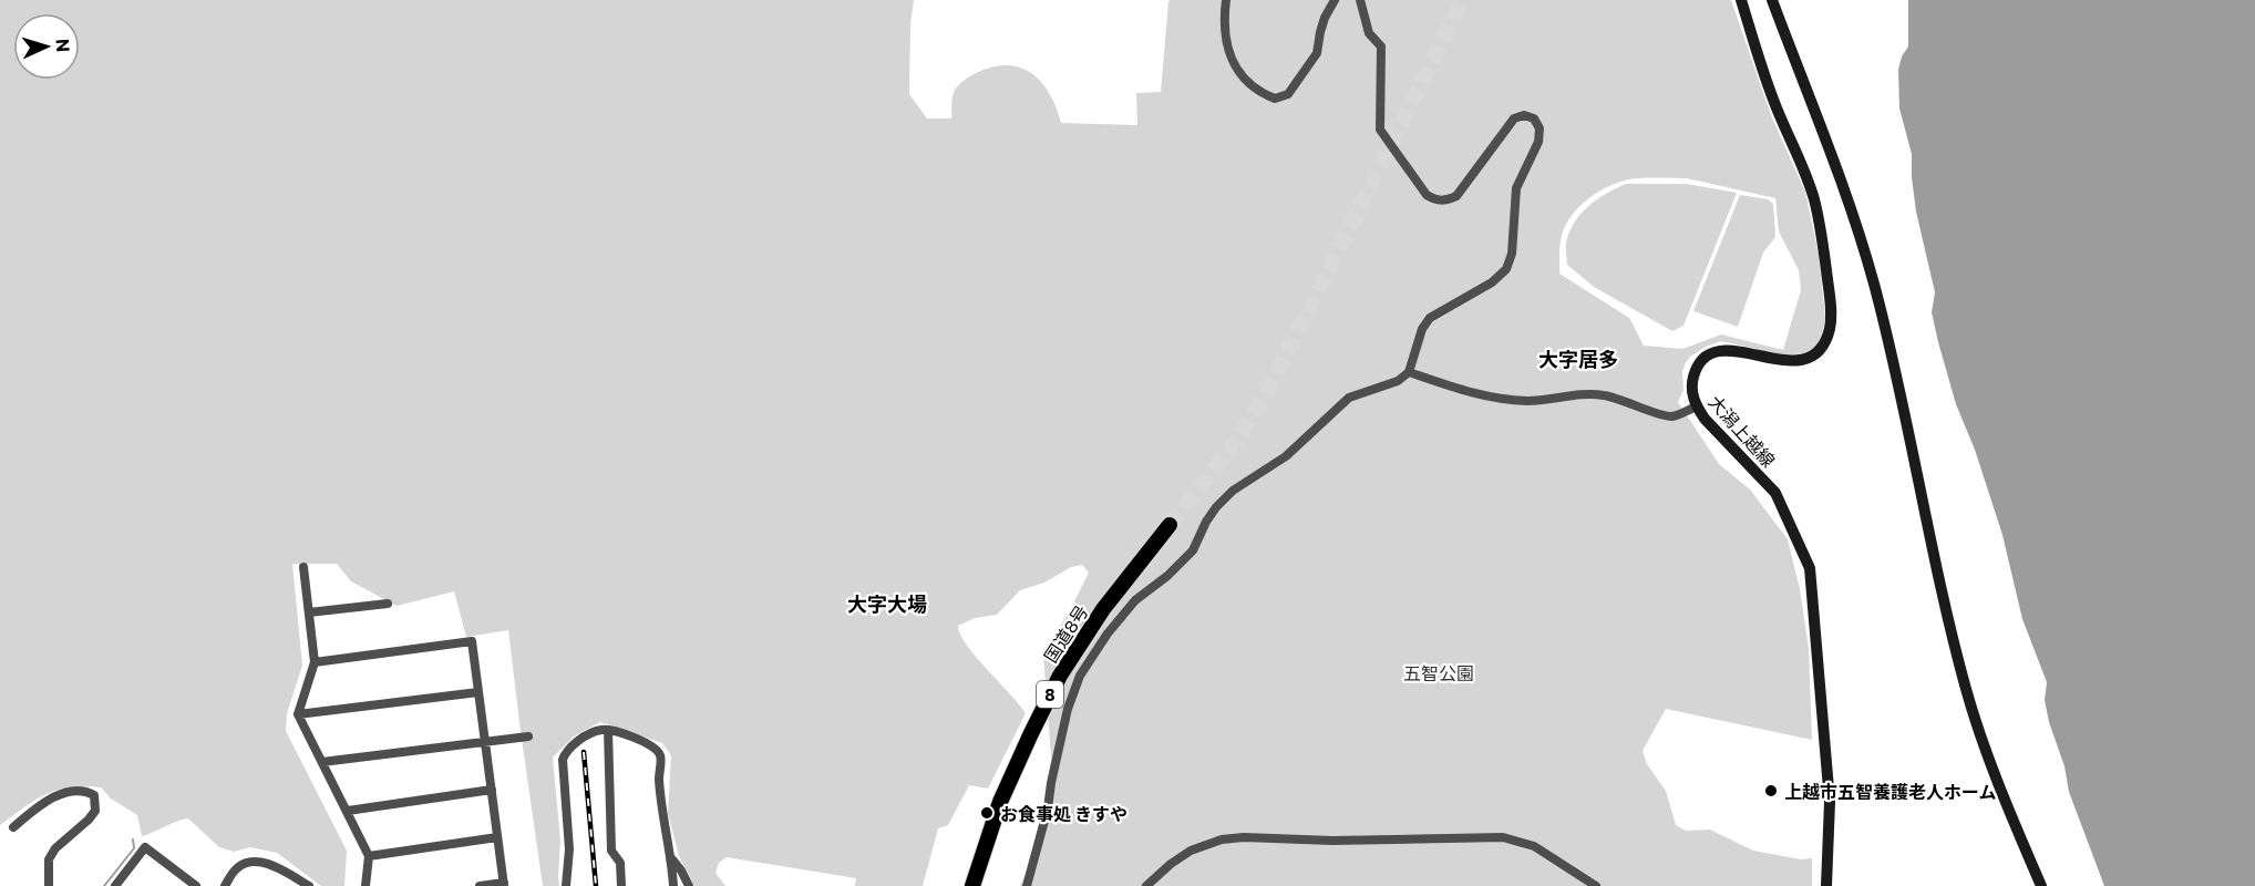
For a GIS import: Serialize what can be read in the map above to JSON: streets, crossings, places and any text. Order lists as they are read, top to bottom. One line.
{"streets":{"highway":["国道8号","8"],"main road":["大潟上越線"]},"districts":["大字居多","大字大場"],"parks":["五智公園"],"places":["上越市五智養護老人ホーム","お食事処 きすや"],"north":"right"}
